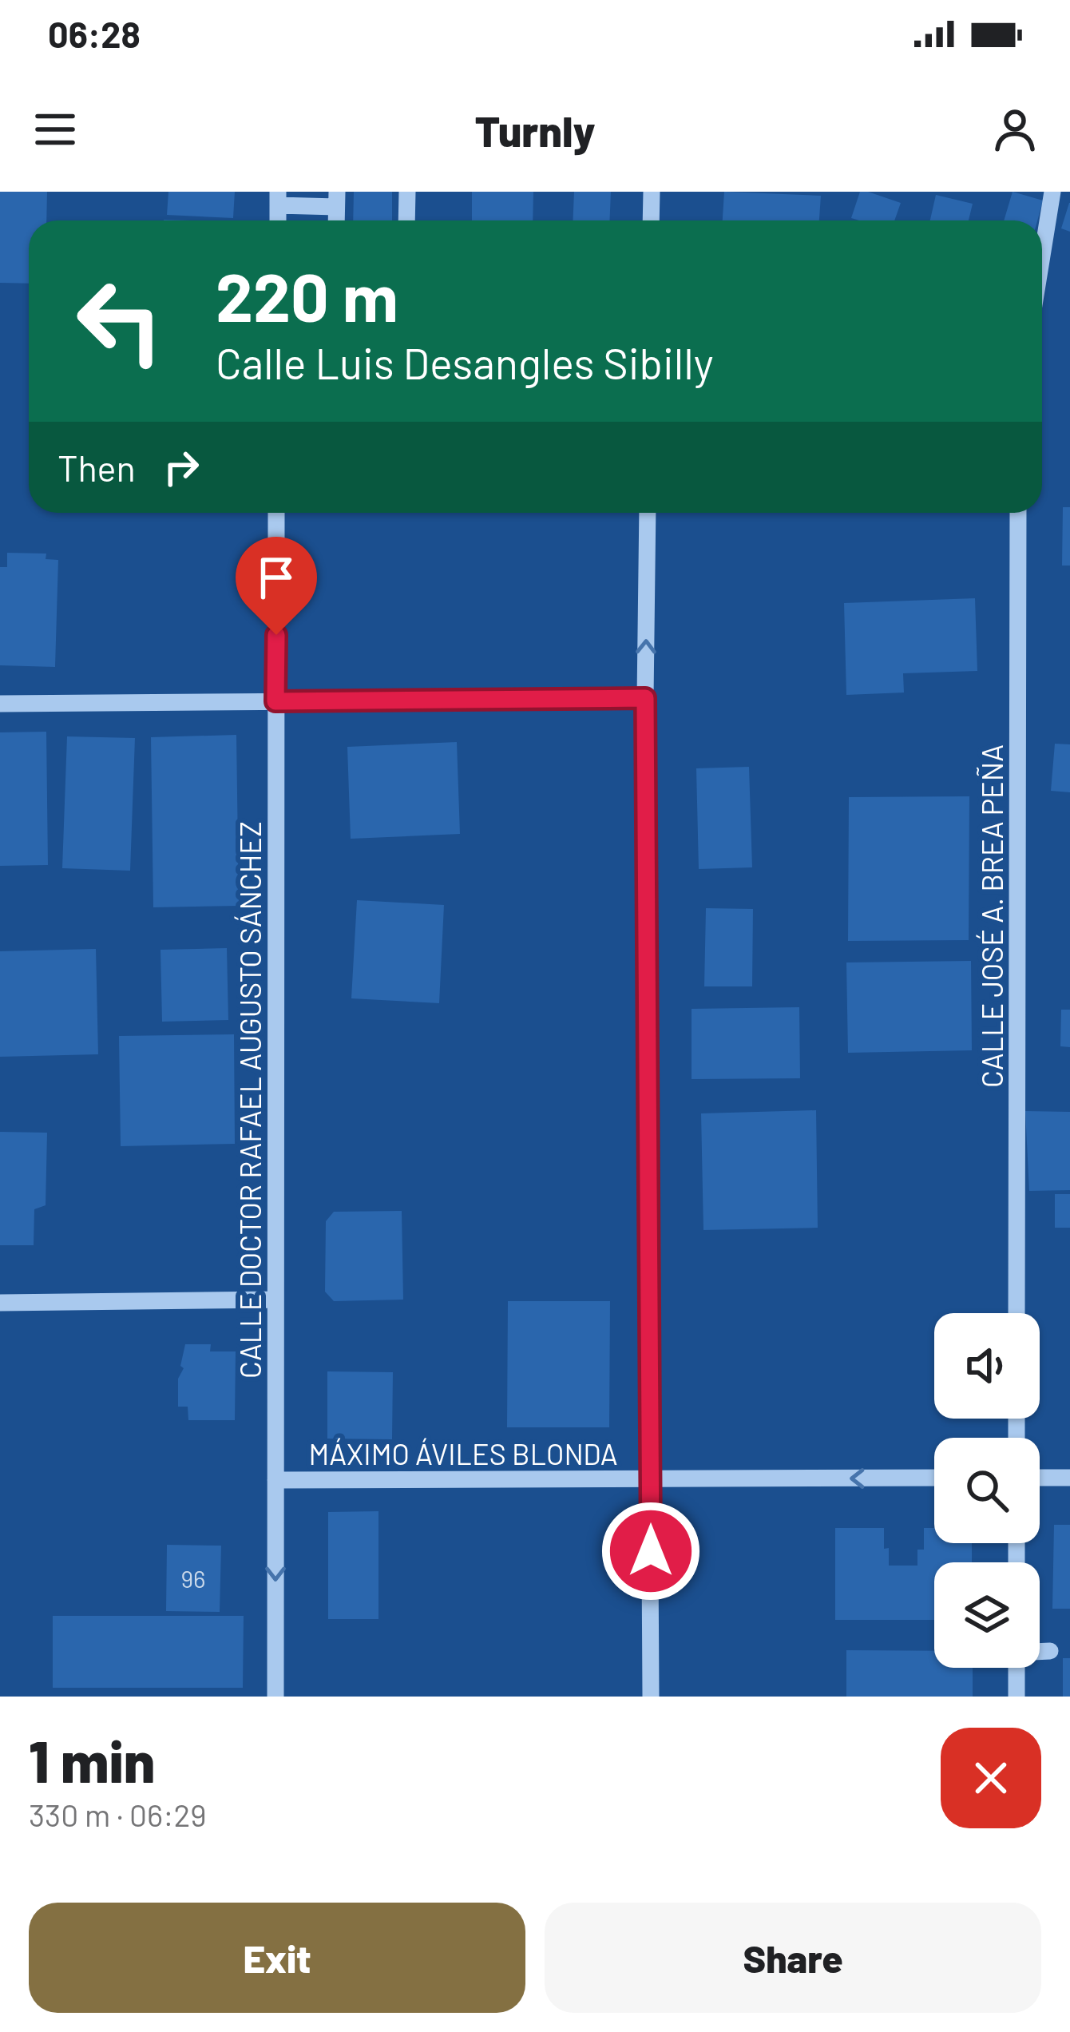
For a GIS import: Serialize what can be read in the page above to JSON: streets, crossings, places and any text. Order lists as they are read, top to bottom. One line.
{"streets":{"street":["CALLE JOSÉ A. BREA PEÑA","CALLE DOCTOR RAFAEL AUGUSTO SÁNCHEZ","MÁXIMO ÁVILES BLONDA"]},"crossings":[["CALLE DOCTOR RAFAEL AUGUSTO SÁNCHEZ","MÁXIMO ÁVILES BLONDA"]],"one_way":["MÁXIMO ÁVILES BLONDA"],"house_numbers":["96"],"page":{"status":"06:28","header":"Turnly","turn":["220 m","Calle Luis Desangles Sibilly"],"then":"Then","heading":["1 min","330 m · 06:29"],"buttons":["Exit","Share"]}}
